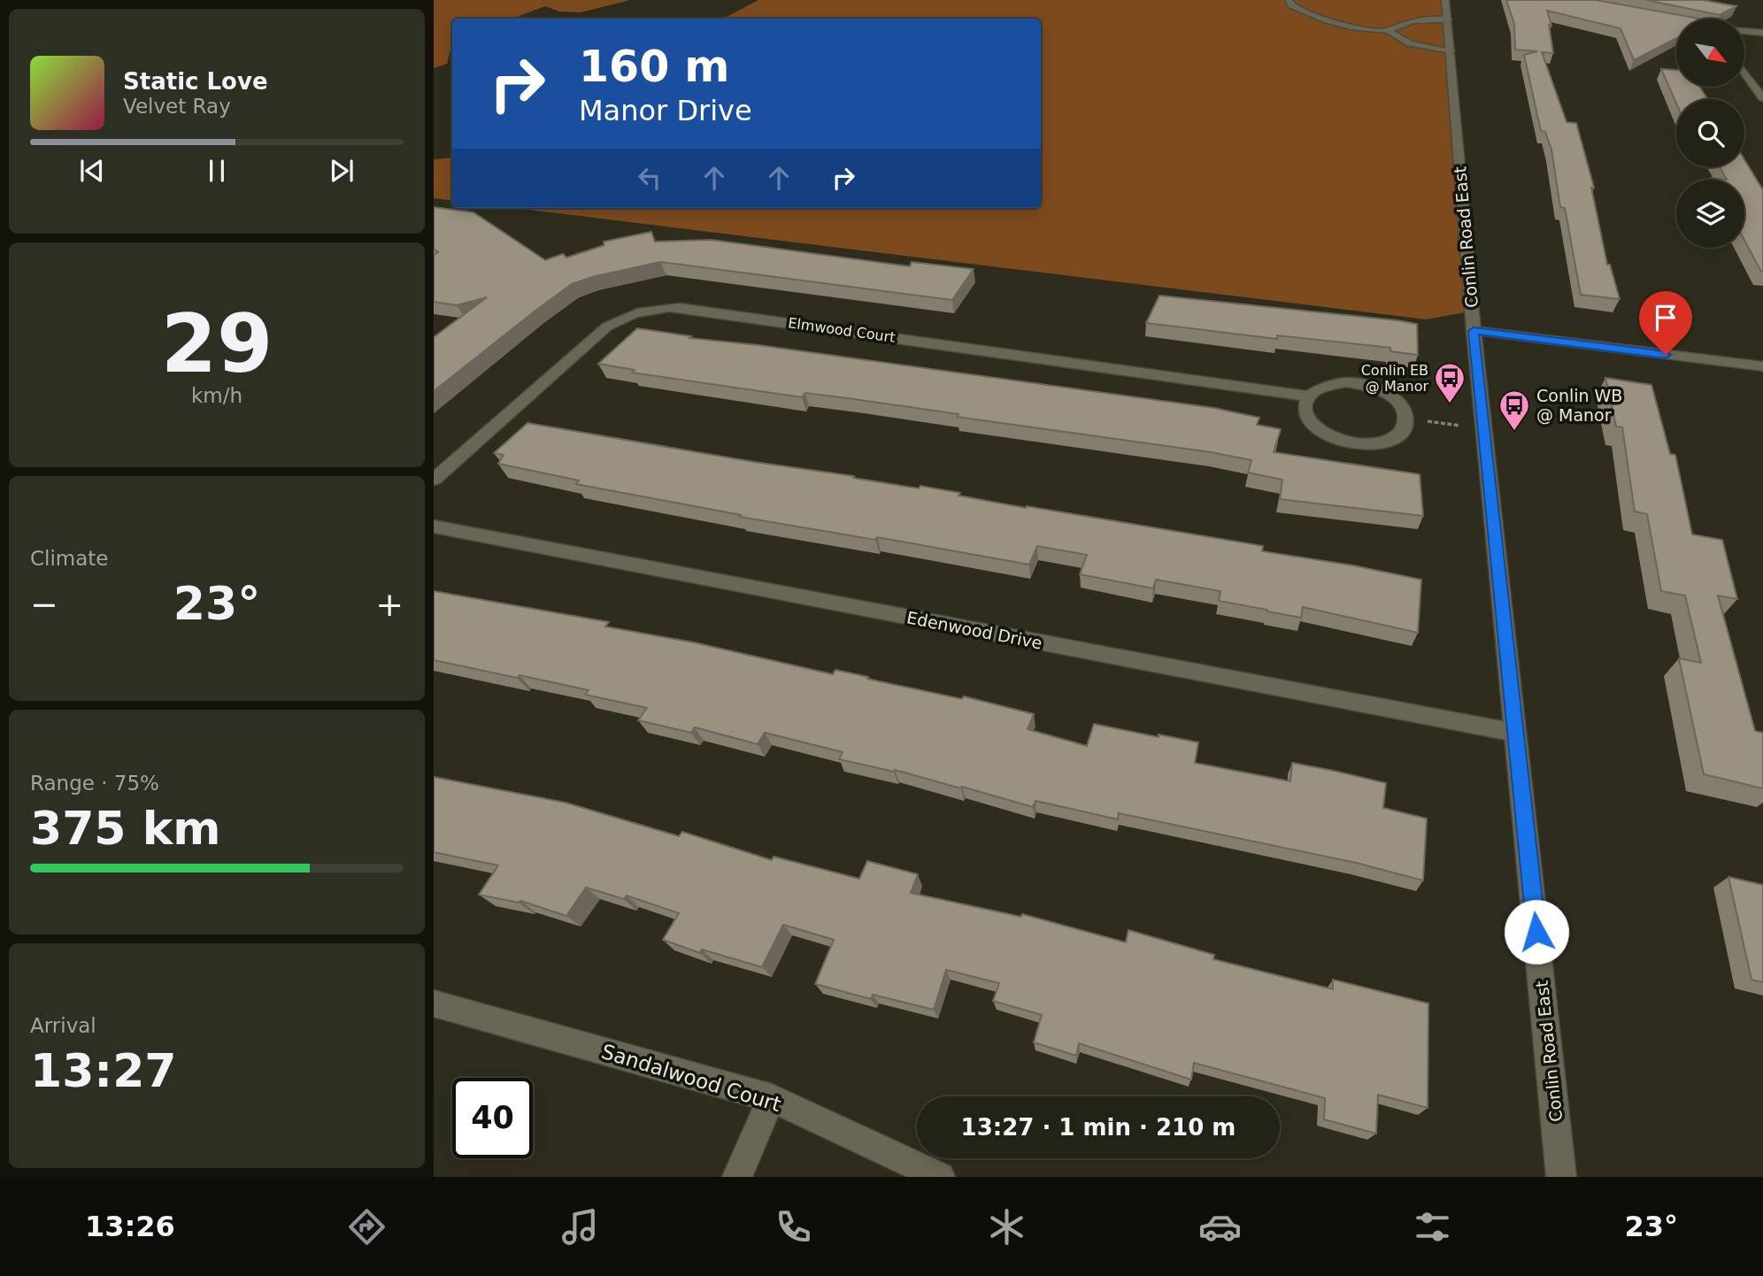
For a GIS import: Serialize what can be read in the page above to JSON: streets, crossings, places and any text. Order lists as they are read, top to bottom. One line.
{"streets":{"street":["Conlin Road East","Elmwood Court","Edenwood Drive","Sandalwood Court"]},"crossings":[["Conlin Road East","Edenwood Drive"]],"places":{"bus stop":["Conlin EB @ Manor","Conlin WB @ Manor"]},"north":"bottom right","page":{"turn":["160 m","Manor Drive"],"song":["Static Love","Velvet Ray"],"tile":[["29","km/h"],"Climate",["Range · 75%","375 km"],["Arrival","13:27"]],"heat":["−","23°","+"],"limit":"40","trip":"13:27 · 1 min · 210 m","tabs":["13:26","23°"]}}
